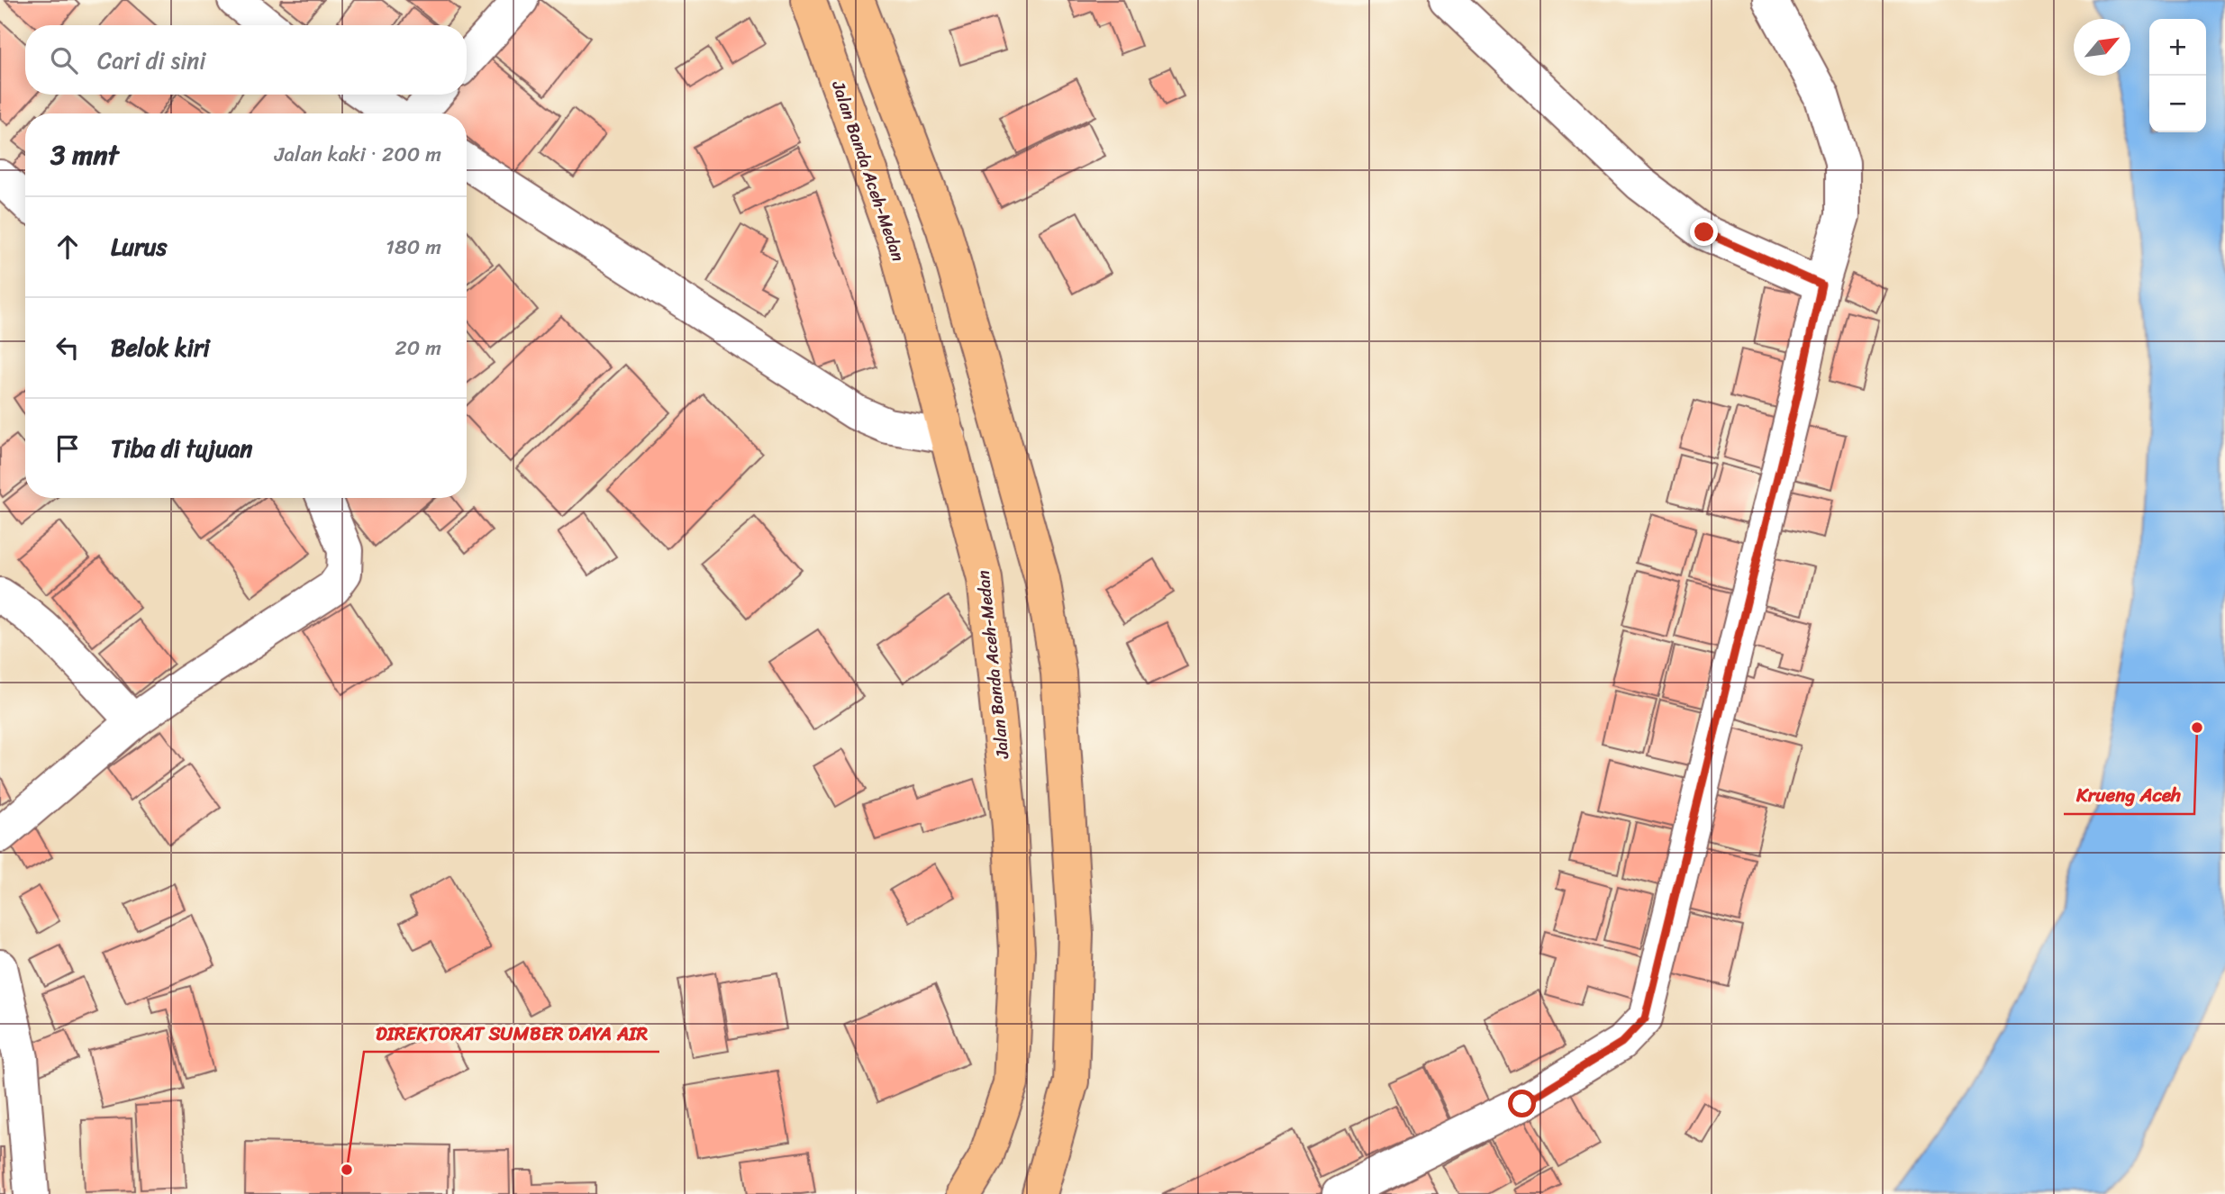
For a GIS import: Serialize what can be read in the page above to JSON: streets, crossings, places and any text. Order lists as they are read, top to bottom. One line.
{"streets":{"highway":["Jalan Banda Aceh-Medan"]},"places":["Krueng Aceh","DIREKTORAT SUMBER DAYA AIR"],"north":"top right","page":{"map_buttons":["+","−"],"search":"Cari di sini","heading":["3 mnt","Jalan kaki · 200 m"],"list":[["Lurus","180 m"],["Belok kiri","20 m"],"Tiba di tujuan"]}}
